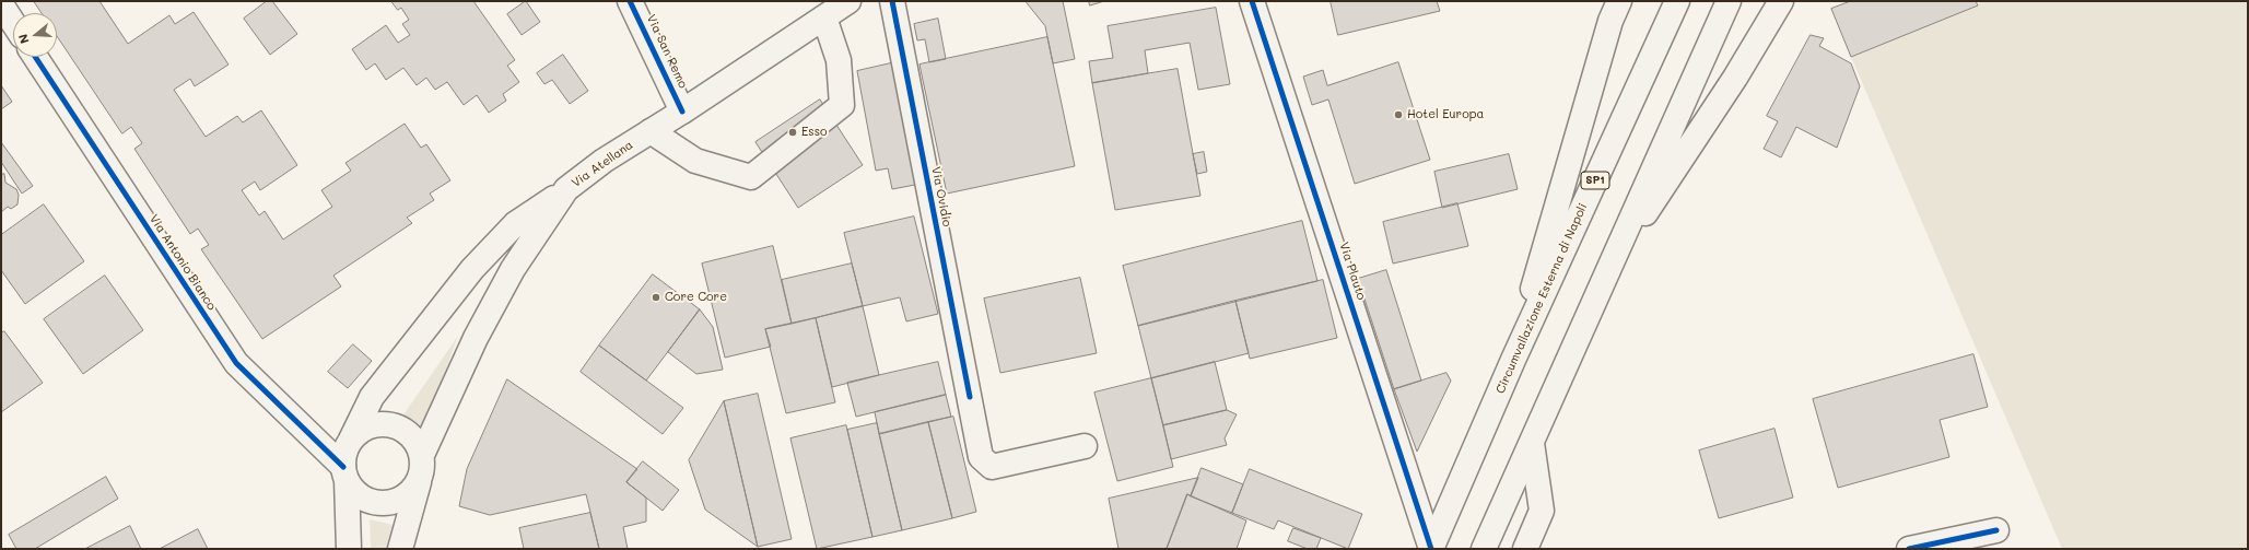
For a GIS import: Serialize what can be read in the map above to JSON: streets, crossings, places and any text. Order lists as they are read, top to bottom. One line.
{"streets":{"main road":["Via San Remo","Via Atellana","SP1","Via Ovidio","Via Antonio Bianco","Via Plauto","Circumvallazione Esterna di Napoli"]},"crossings":[["Via San Remo","Via Atellana"],["Via Atellana","Via Antonio Bianco"],["Via Plauto","Circumvallazione Esterna di Napoli"]],"places":["Hotel Europa","Esso","Core Core"],"north":"left"}
